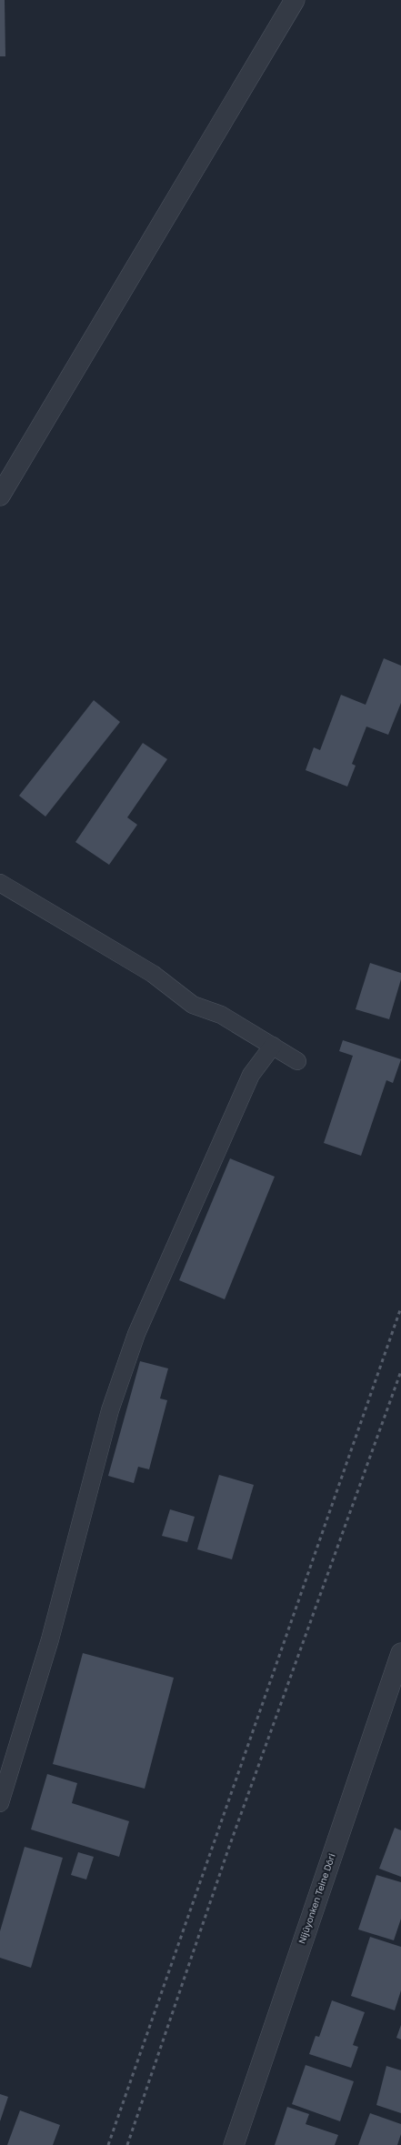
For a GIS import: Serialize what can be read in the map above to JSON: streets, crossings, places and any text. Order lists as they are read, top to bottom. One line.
{"streets":{"street":["Nijūyonken Teine Dōri"]}}
